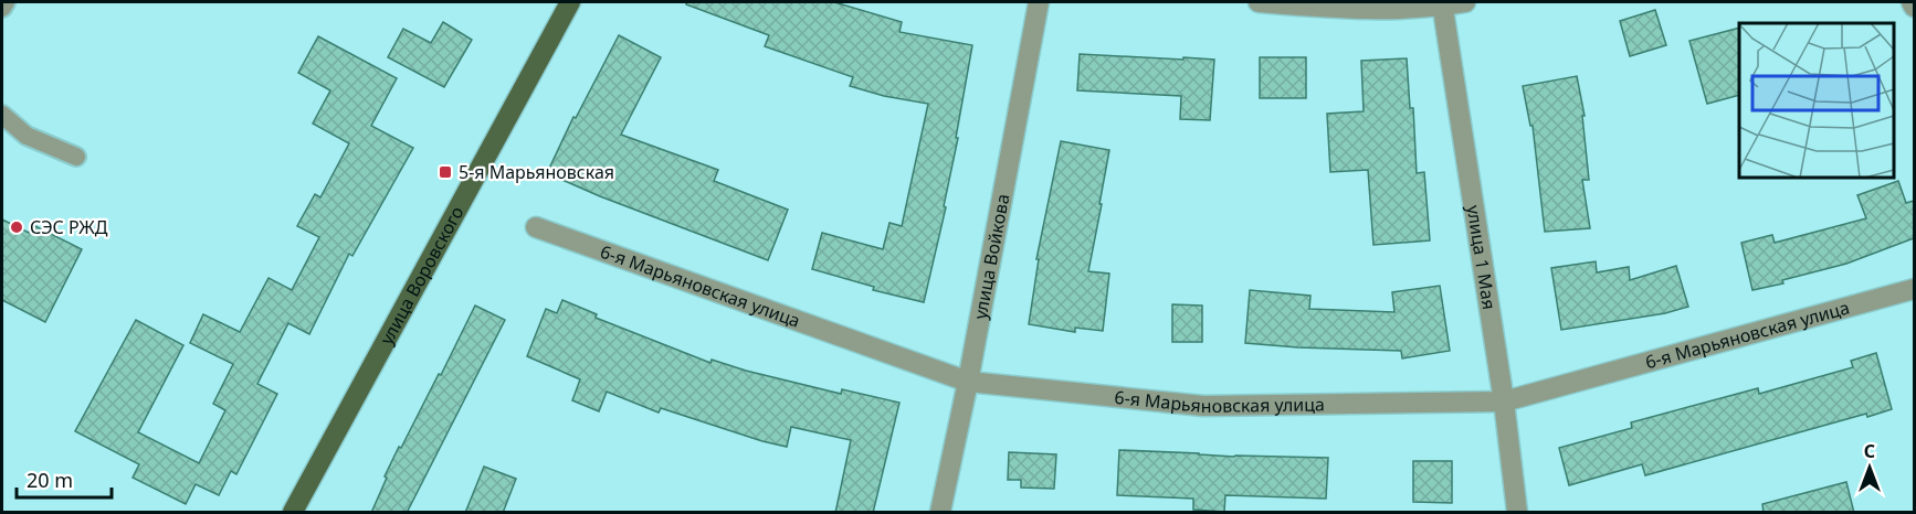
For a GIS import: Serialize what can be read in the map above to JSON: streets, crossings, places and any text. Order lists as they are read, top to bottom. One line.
{"streets":{"main road":["улица Воровского"],"street":["улица Войкова","улица 1 Мая","6-я Марьяновская улица"]},"crossings":[["улица Войкова","6-я Марьяновская улица"],["улица 1 Мая","6-я Марьяновская улица"]],"places":{"transit":["5-я Марьяновская"],"other":["СЭС РЖД"]},"scale_bar":"20 m","north":"top"}
